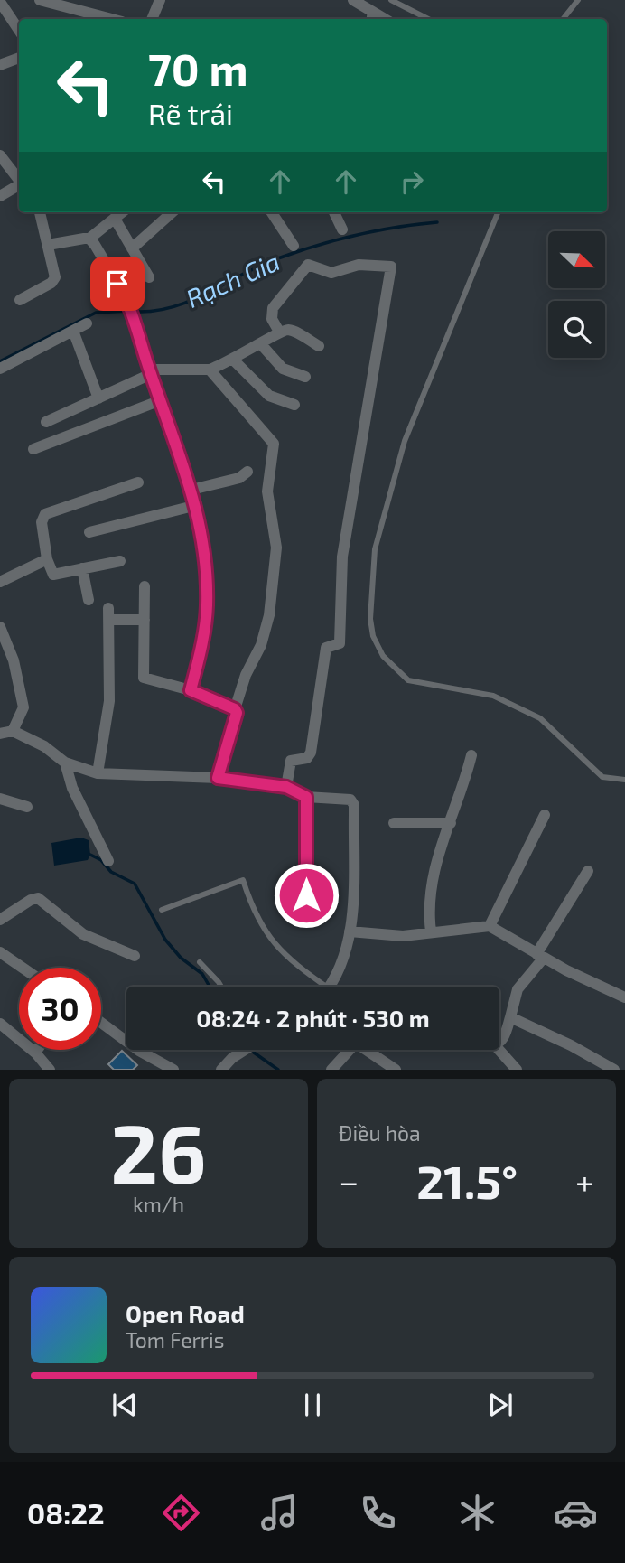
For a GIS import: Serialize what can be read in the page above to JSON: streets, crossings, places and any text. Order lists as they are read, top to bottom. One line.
{"water":["Rạch Gia"],"north":"bottom right","page":{"turn":["70 m","Rẽ trái"],"limit":"30","trip":"08:24 · 2 phút · 530 m","tile":[["26","km/h"],"Điều hòa"],"heat":["−","21.5°","+"],"song":["Open Road","Tom Ferris"],"tabs":"08:22"}}
